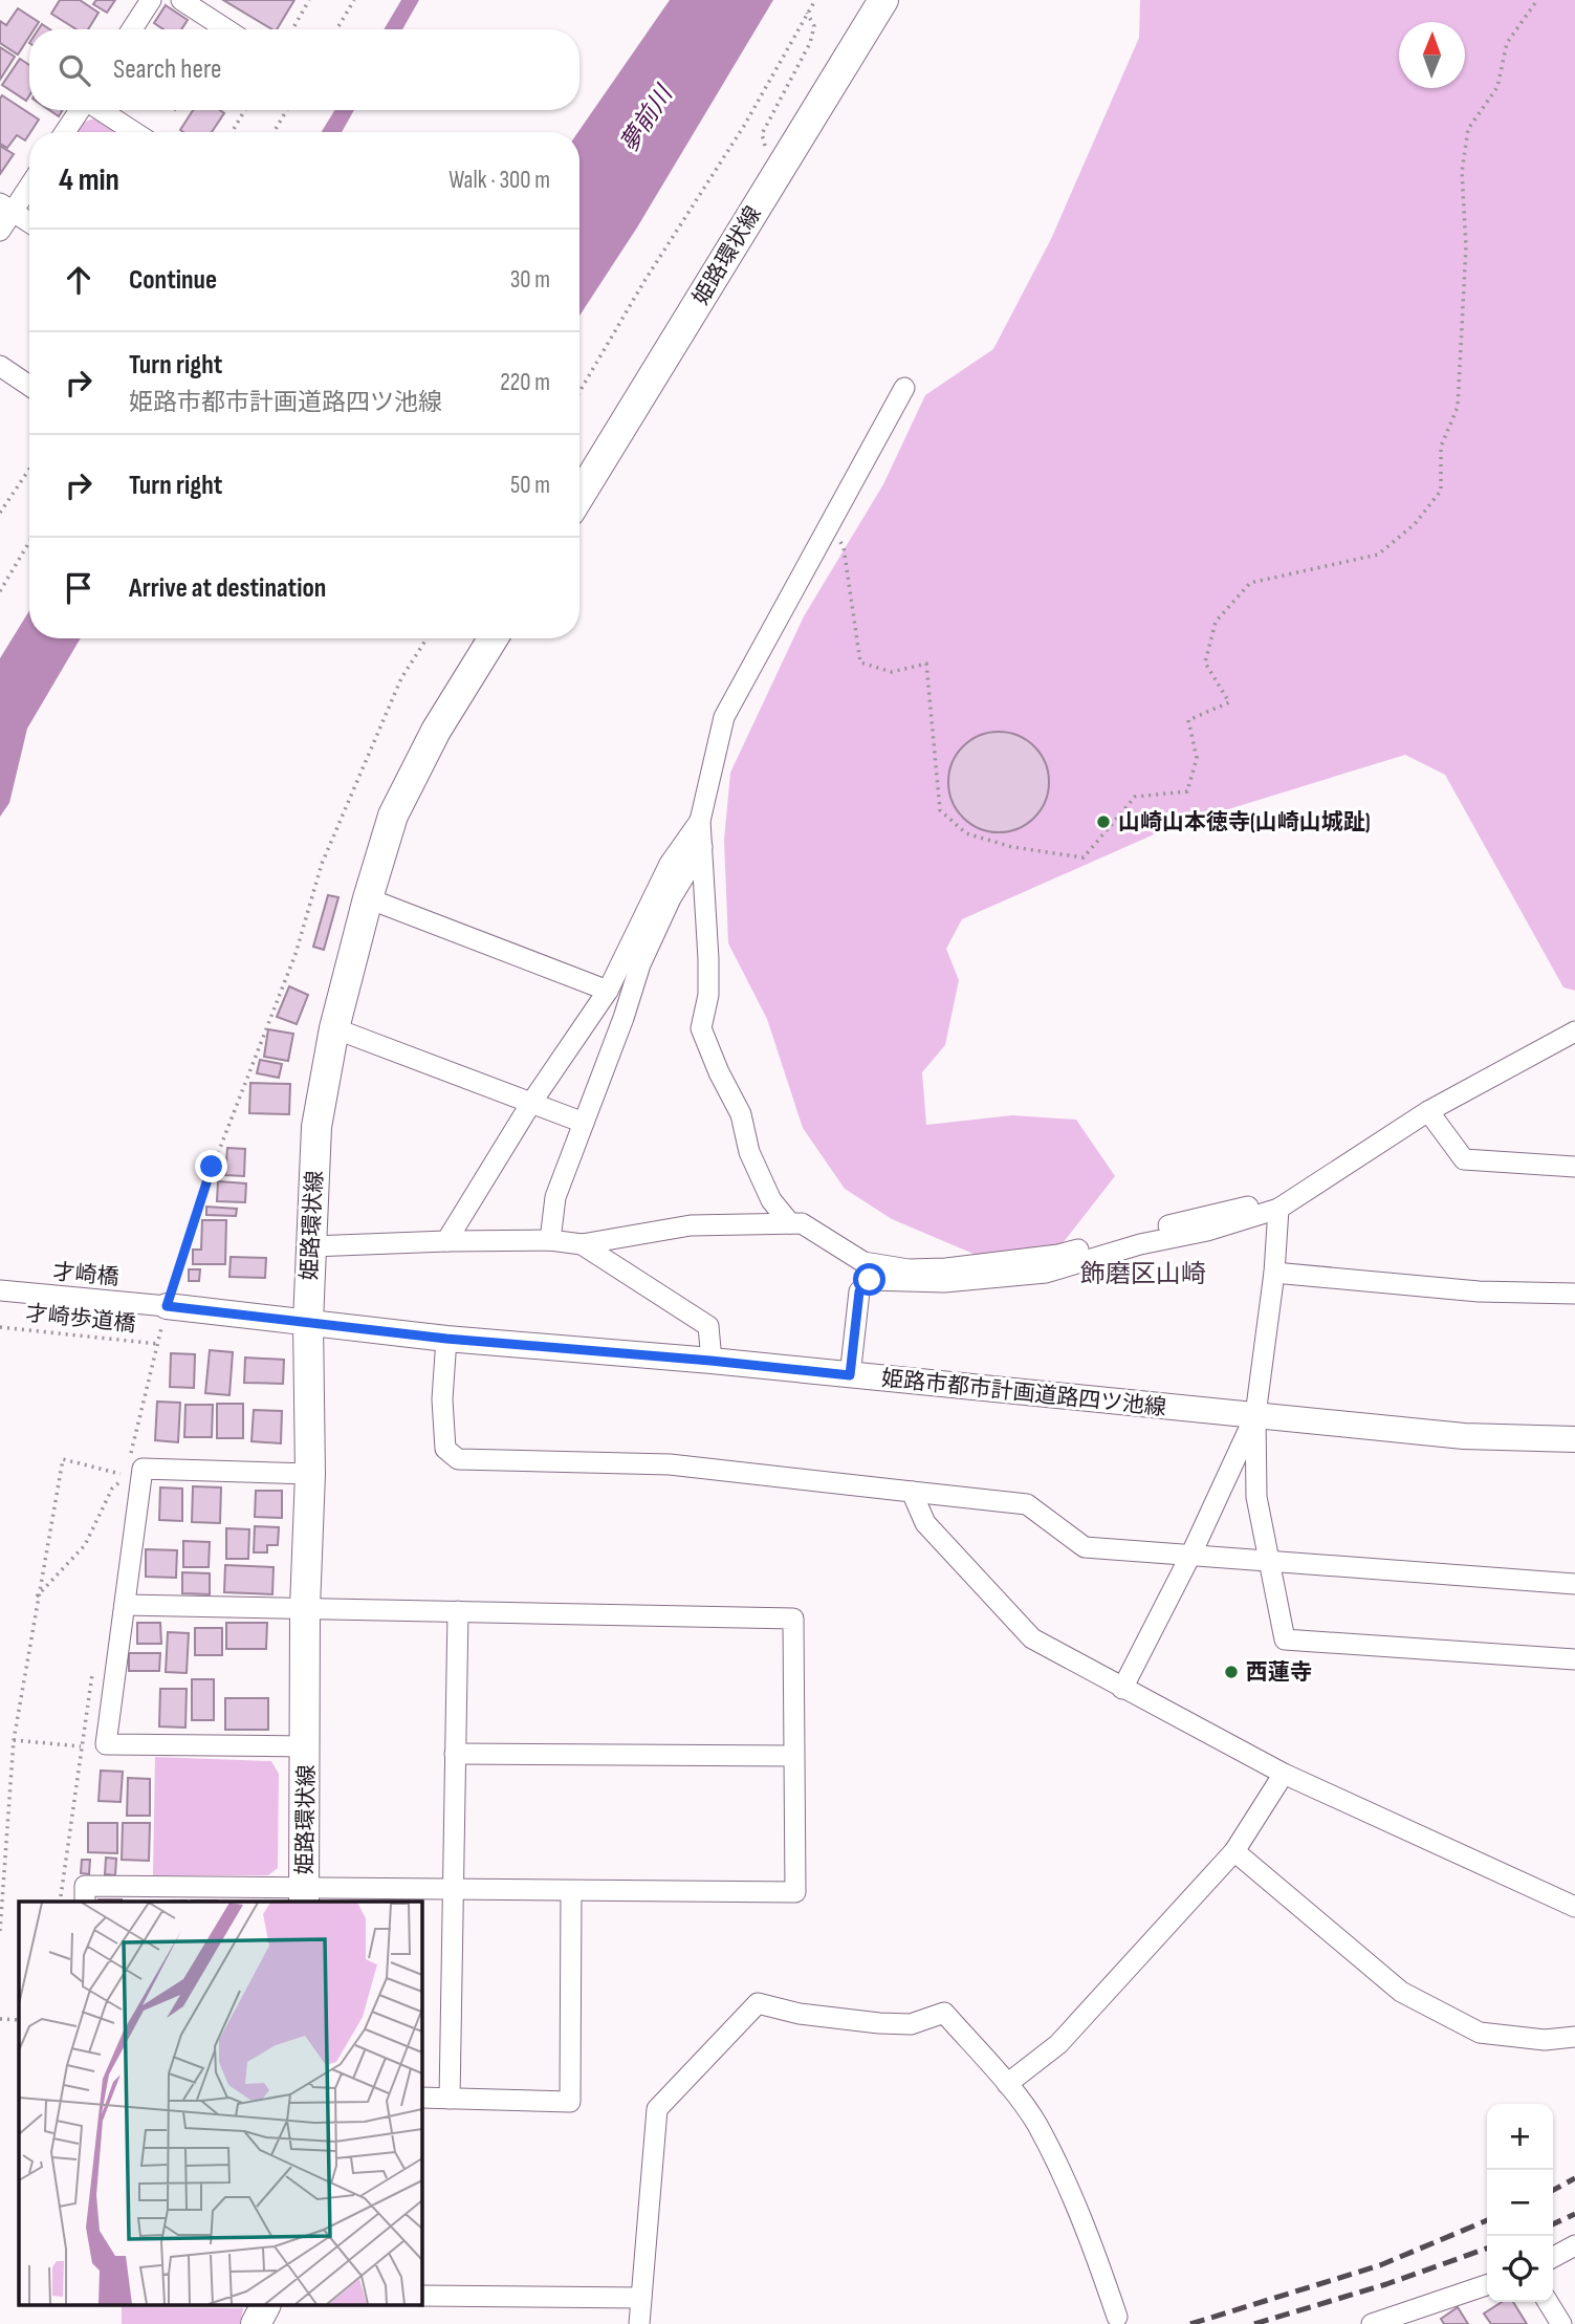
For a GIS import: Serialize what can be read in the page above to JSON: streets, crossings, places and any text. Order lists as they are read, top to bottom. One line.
{"streets":{"main road":["姫路環状線"],"street":["才崎橋","姫路市都市計画道路四ツ池線"],"path":["才崎歩道橋"]},"crossings":[["姫路環状線","姫路市都市計画道路四ツ池線"],["才崎橋","姫路市都市計画道路四ツ池線"]],"districts":["飾磨区山崎"],"water":["夢前川"],"places":["山崎山本徳寺(山崎山城趾)","西蓮寺"],"north":"top","page":{"search":"Search here","heading":["4 min","Walk · 300 m"],"list":[["Continue","30 m"],["Turn right","姫路市都市計画道路四ツ池線","220 m"],["Turn right","50 m"],"Arrive at destination"],"map_buttons":["+","−"]}}
